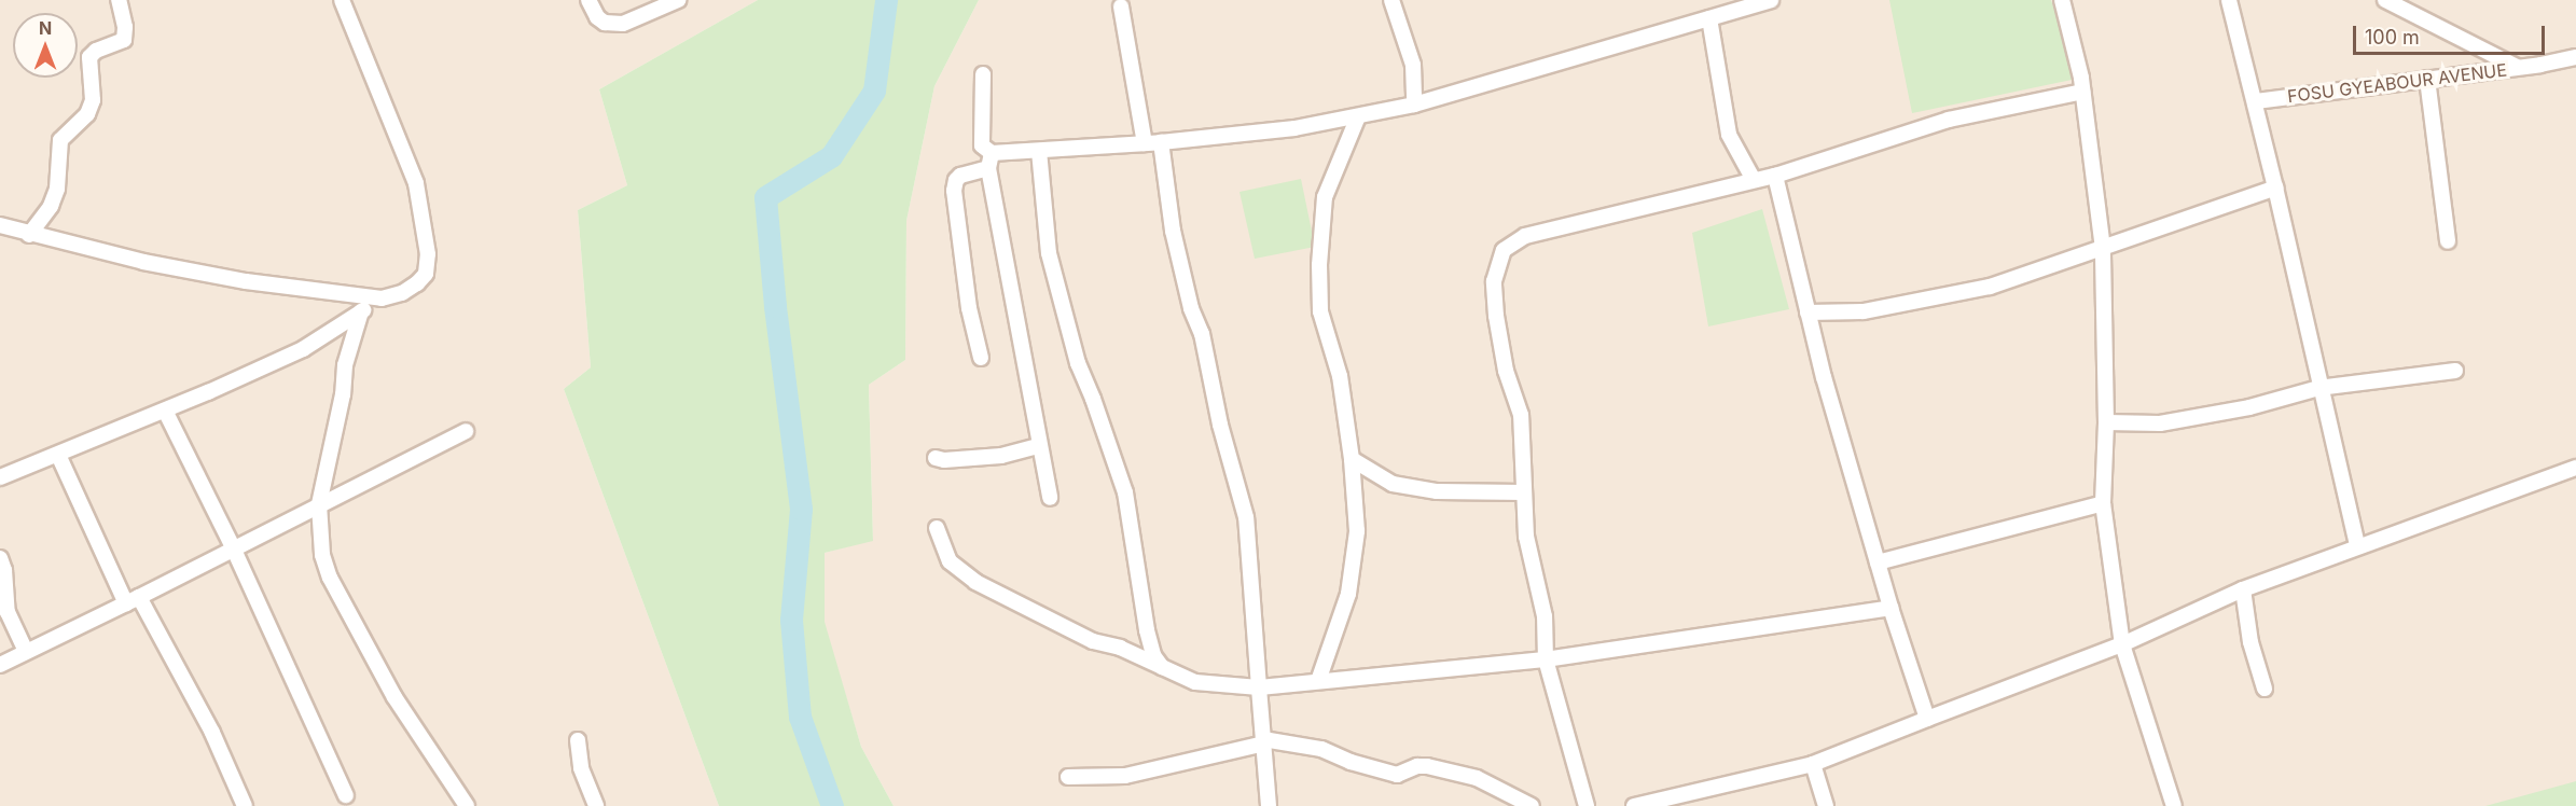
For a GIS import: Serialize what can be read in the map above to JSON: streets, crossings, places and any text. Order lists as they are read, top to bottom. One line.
{"streets":{"street":["FOSU GYEABOUR AVENUE"]},"scale_bar":"100 m","north":"top"}
